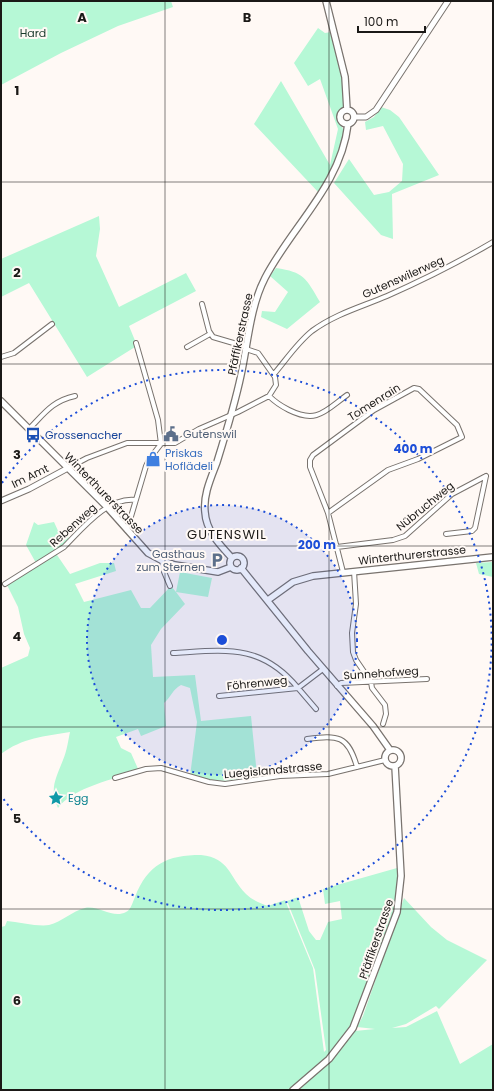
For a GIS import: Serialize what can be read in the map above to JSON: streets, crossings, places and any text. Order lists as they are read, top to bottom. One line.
{"streets":{"main road":["Pfäffikerstrasse","Winterthurerstrasse"],"street":["Gutenswilerweg","Tomenrain","Im Amt","Nübruchweg","Rebenweg","Sunnehofweg","Föhrenweg","Luegislandstrasse"]},"crossings":[["Pfäffikerstrasse","Winterthurerstrasse"],["Pfäffikerstrasse","Sunnehofweg"],["Pfäffikerstrasse","Luegislandstrasse"],["Im Amt","Winterthurerstrasse"],["Winterthurerstrasse","Rebenweg"]],"districts":["GUTENSWIL"],"parks":["Hard"],"places":{"public building":["Gutenswil"],"bus stop":["Grossenacher"],"shop":["Priskas Hoflädeli"],"parking":["Gasthaus zum Sternen"],"place":["Egg"]},"scale_bar":"100 m","grid":{"columns":["A","B"],"rows":["1","2","3","4","5","6"]},"rings":["400 m","200 m"]}
